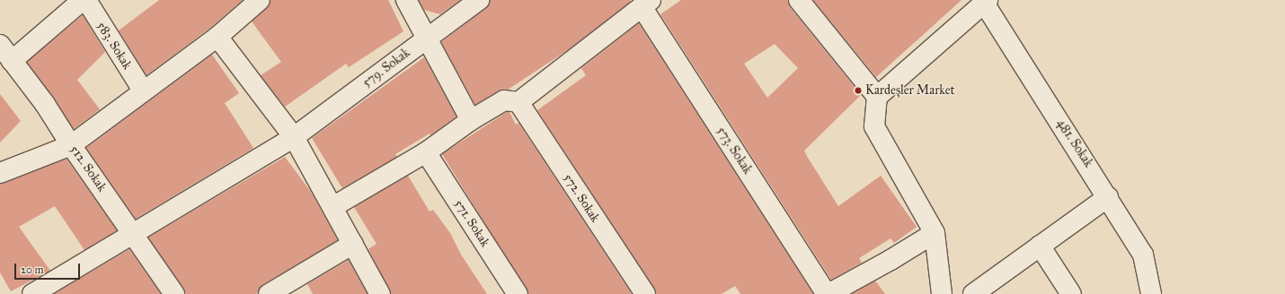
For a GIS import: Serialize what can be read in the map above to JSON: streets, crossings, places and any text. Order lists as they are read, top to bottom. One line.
{"streets":{"street":["583. Sokak","579. Sokak","481. Sokak","573. Sokak","512. Sokak","572. Sokak","571. Sokak"]},"crossings":[["579. Sokak","512. Sokak"]],"places":["Kardeşler Market"],"scale_bar":"20 m"}
